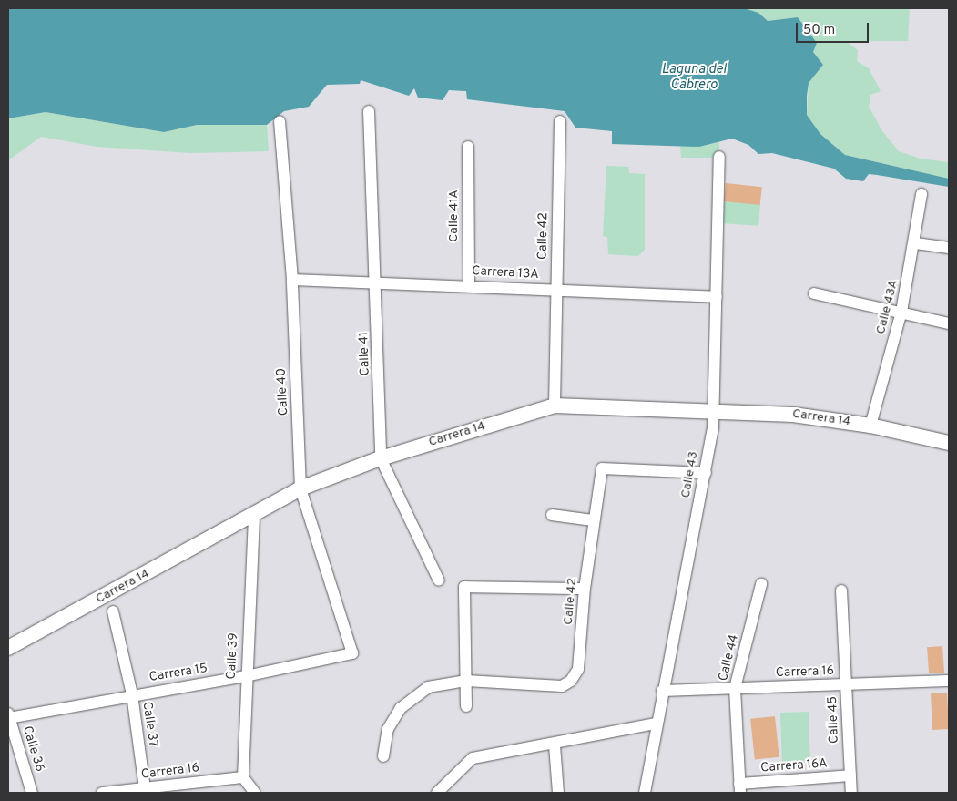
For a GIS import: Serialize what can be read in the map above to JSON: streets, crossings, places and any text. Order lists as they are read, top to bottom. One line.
{"streets":{"main road":["Carrera 14"],"street":["Calle 41A","Calle 42","Carrera 13A","Calle 43A","Calle 41","Calle 40","Calle 43","Calle 39","Calle 44","Carrera 16","Carrera 15","Calle 45","Calle 37","Calle 36","Carrera 16A"]},"crossings":[["Calle 41A","Carrera 13A"],["Calle 42","Carrera 13A"],["Calle 42","Carrera 14"],["Calle 42","Calle 43"],["Carrera 13A","Calle 41"],["Carrera 13A","Calle 40"],["Carrera 13A","Calle 43"],["Calle 43A","Carrera 14"],["Calle 41","Carrera 14"],["Calle 40","Carrera 14"],["Calle 40","Carrera 15"],["Carrera 14","Calle 43"],["Carrera 14","Calle 39"],["Calle 43","Carrera 16"],["Calle 39","Carrera 16"],["Calle 39","Carrera 15"],["Calle 44","Carrera 16"],["Calle 44","Carrera 16A"],["Carrera 16","Calle 45"],["Carrera 16","Calle 37"],["Carrera 15","Calle 37"],["Carrera 15","Calle 36"],["Calle 45","Carrera 16A"]],"water":["Laguna del Cabrero"],"scale_bar":"50 m"}
